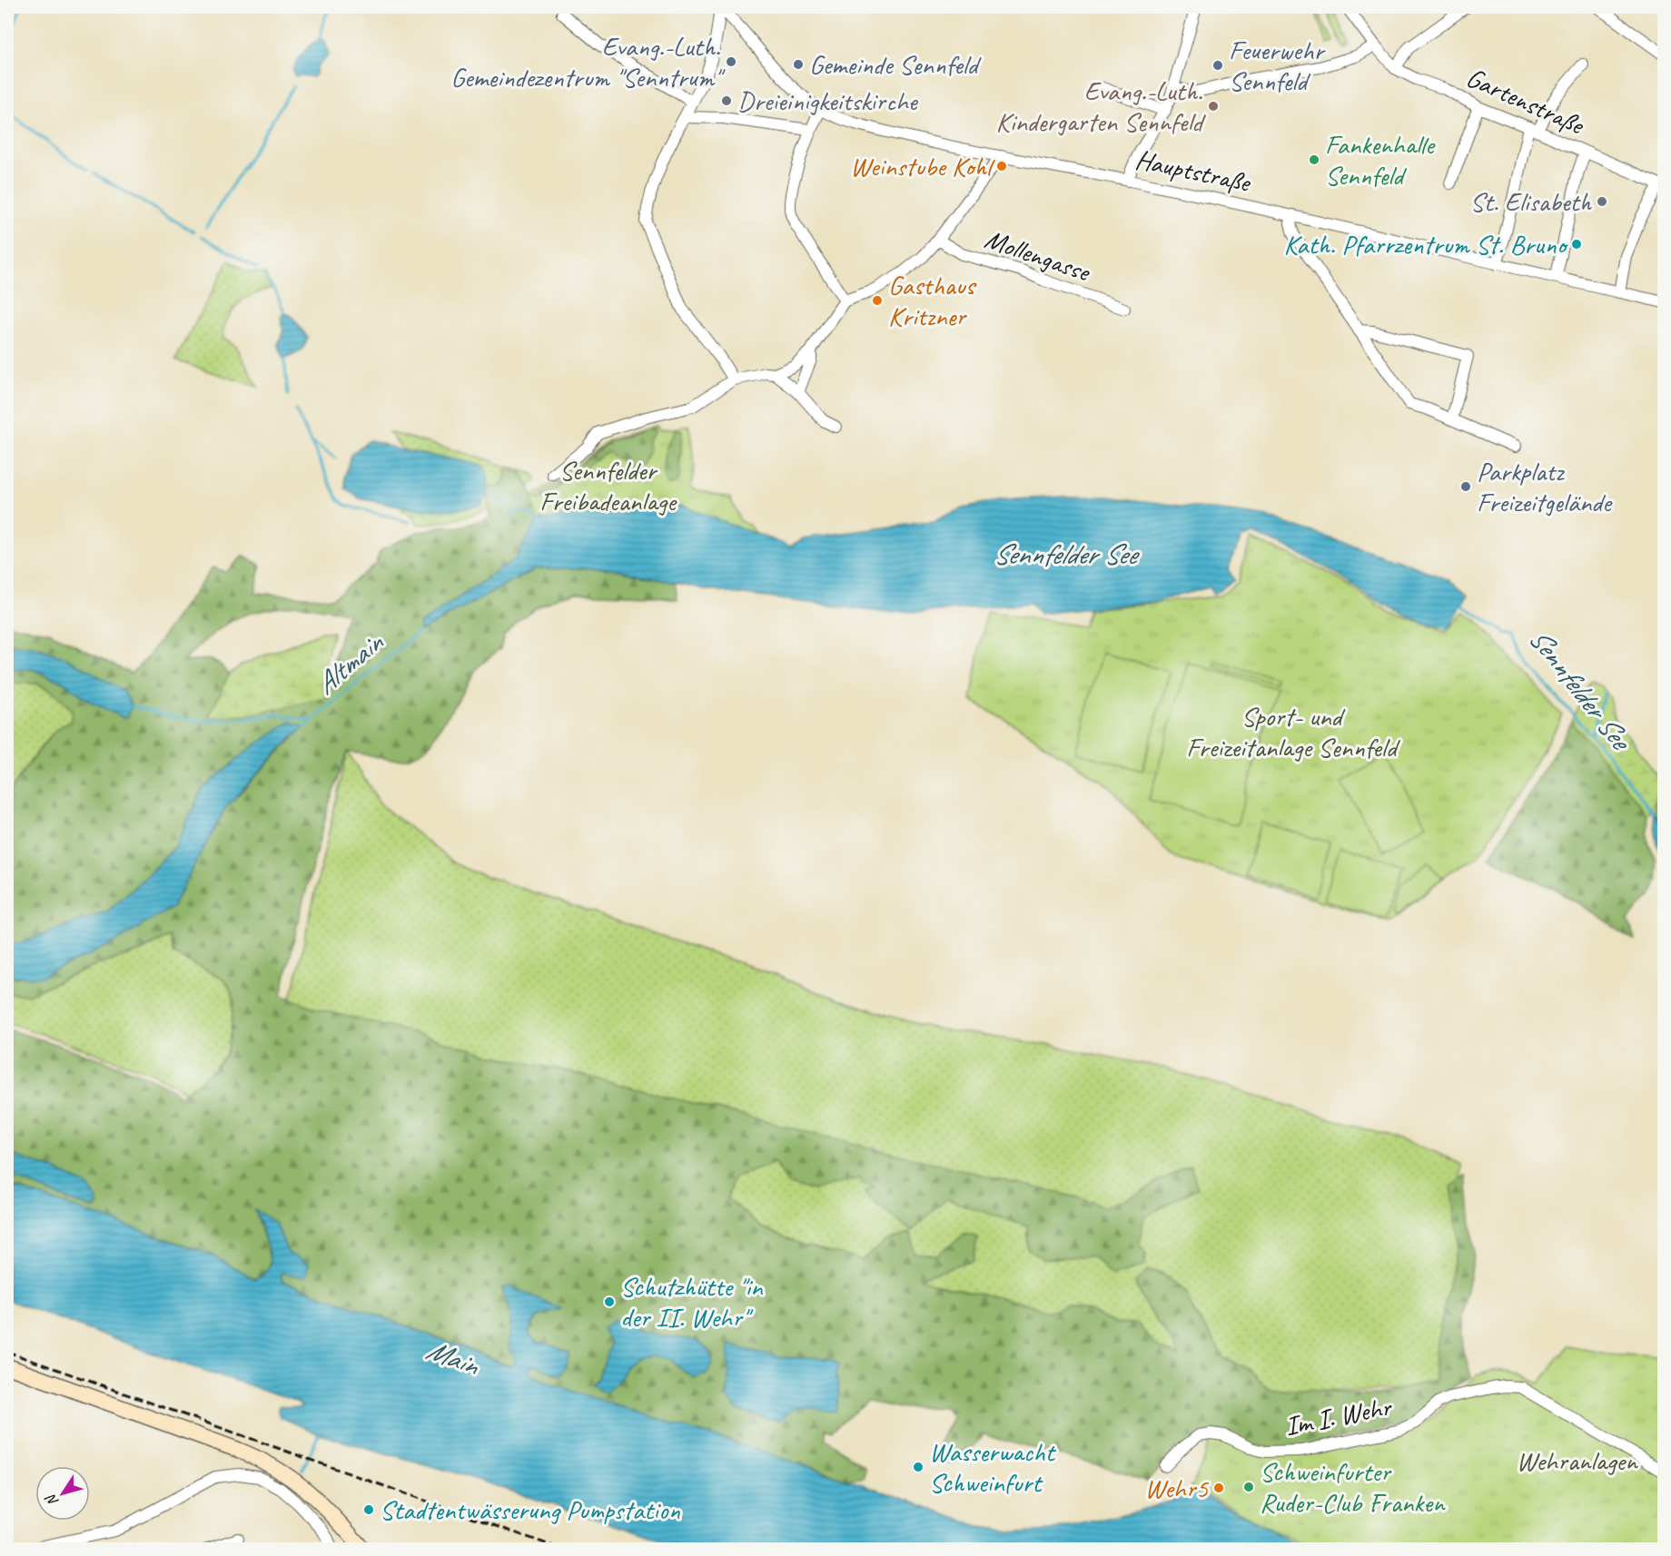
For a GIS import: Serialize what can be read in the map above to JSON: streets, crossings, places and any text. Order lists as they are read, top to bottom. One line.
{"streets":{"street":["Gartenstraße","Hauptstraße","Mollengasse","Im I. Wehr"]},"water":["Sennfelder See","Altmain","Main"],"parks":["Sennfelder Freibadeanlage","Sport- und Freizeitanlage Sennfeld","Wehranlagen"],"places":["Evang.-Luth. Gemeindezentrum \"Senntrum\"","Gemeinde Sennfeld","Feuerwehr Sennfeld","Dreieinigkeitskirche","Evang.-Luth. Kindergarten Sennfeld","Fankenhalle Sennfeld","Weinstube Kohl","St. Elisabeth","Kath. Pfarrzentrum St. Bruno","Gasthaus Kritzner","Parkplatz Freizeitgelände","Schutzhütte \"in der II. Wehr\"","Wasserwacht Schweinfurt","Schweinfurter Ruder-Club Franken","Wehr5","Stadtentwässerung Pumpstation"],"north":"bottom left"}
